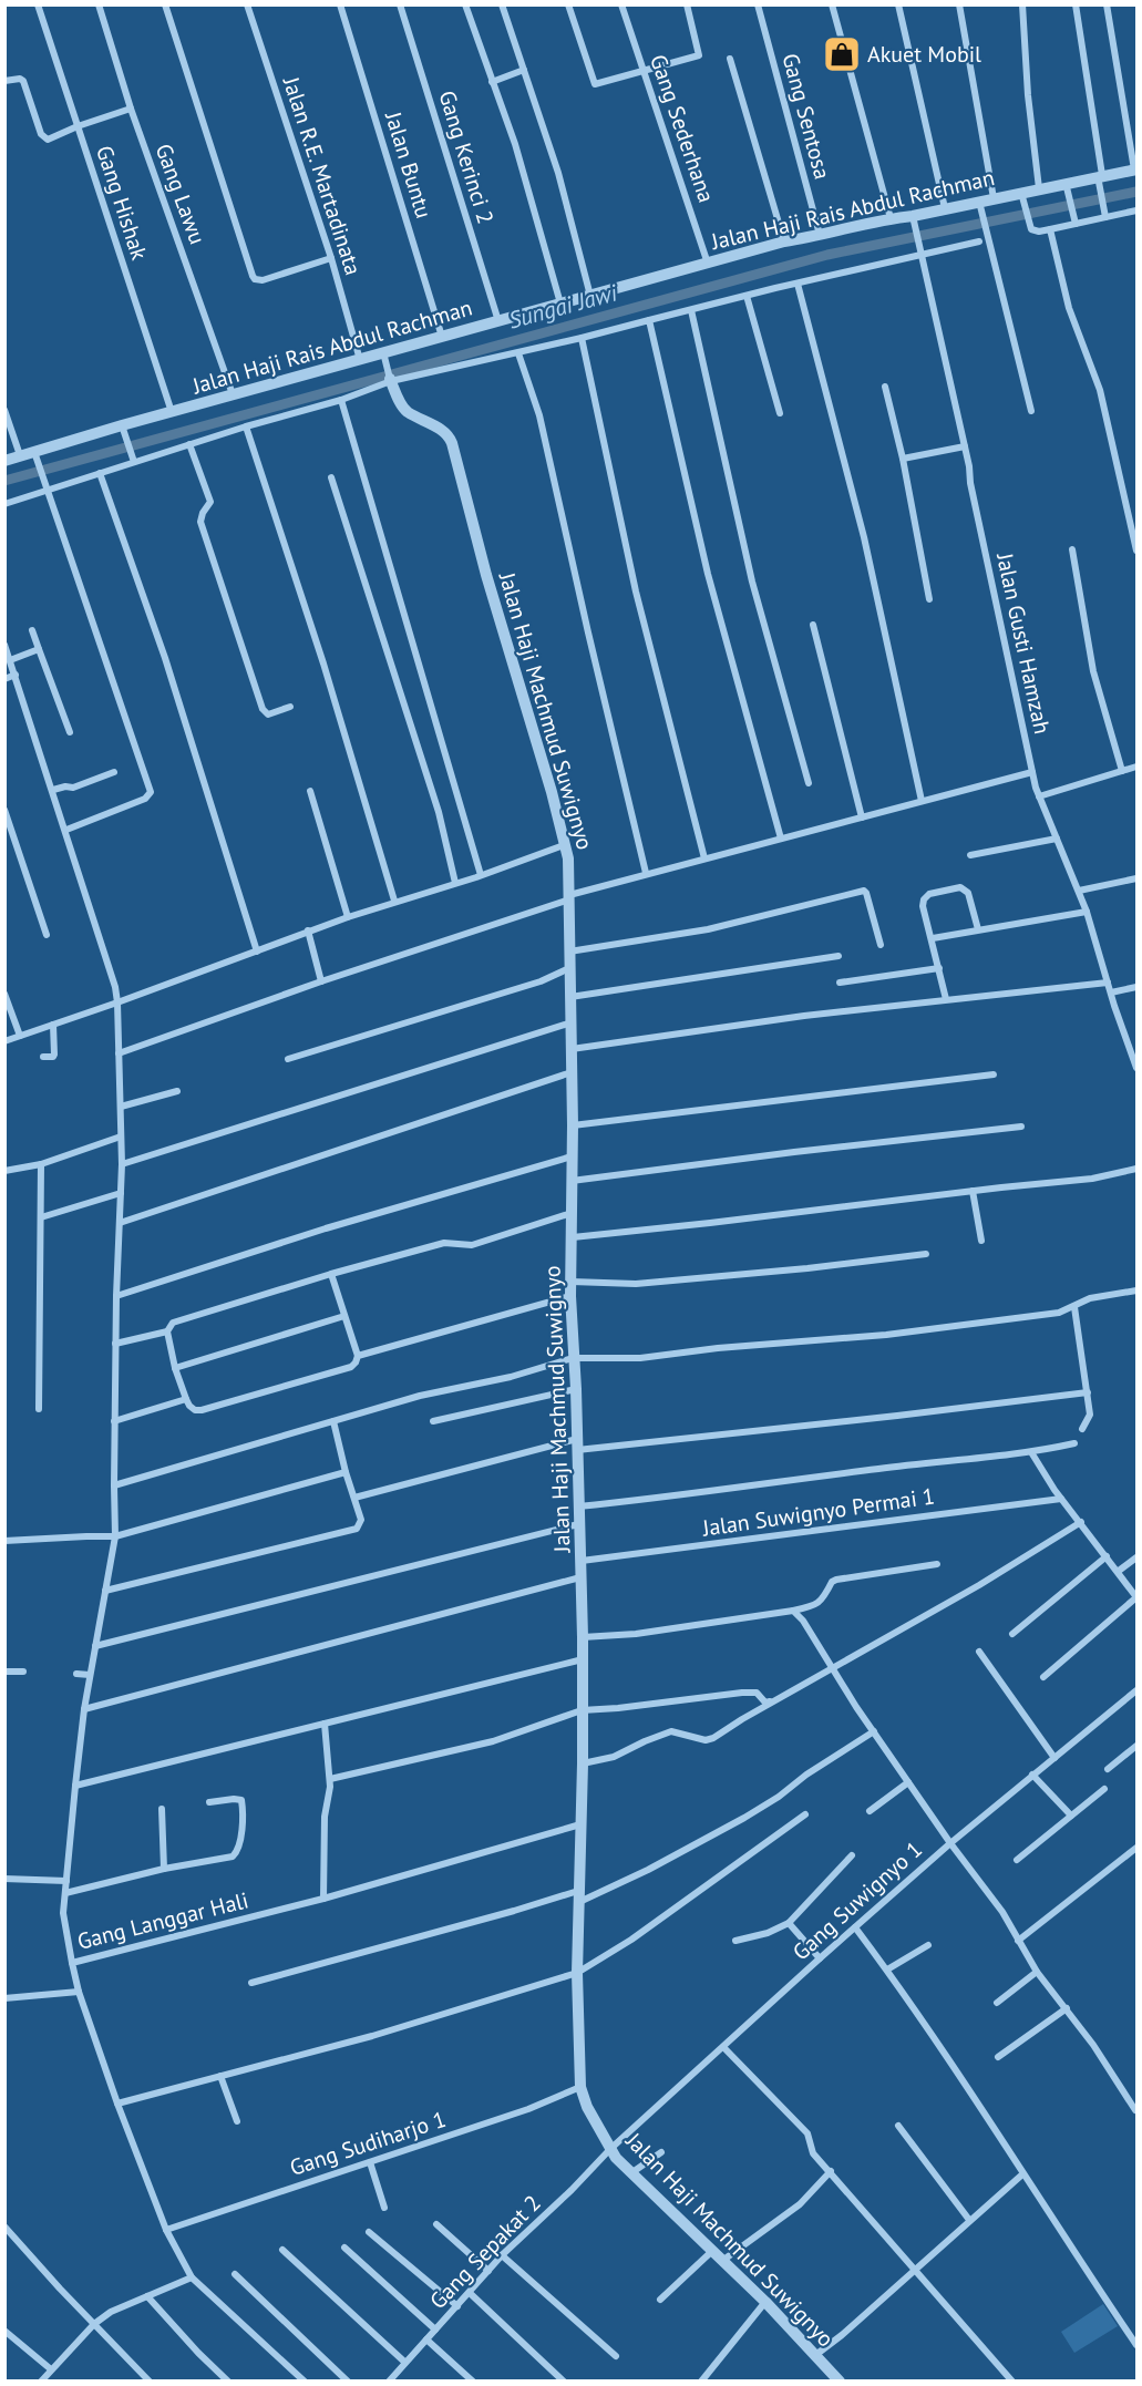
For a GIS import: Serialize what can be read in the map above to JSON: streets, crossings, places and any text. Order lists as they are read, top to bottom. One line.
{"streets":{"street":["Gang Sentosa","Gang Sederhana","Gang Kerinci 2","Jalan Buntu","Jalan R.E. Martadinata","Gang Lawu","Gang Hishak","Jalan Haji Rais Abdul Rachman","Jalan Gusti Hamzah","Jalan Haji Machmud Suwignyo","Jalan Suwignyo Permai 1","Gang Suwignyo 1","Gang Langgar Hali","Gang Sudiharjo 1","Gang Sepakat 2"]},"crossings":[["Gang Sentosa","Jalan Haji Rais Abdul Rachman"],["Gang Sederhana","Jalan Haji Rais Abdul Rachman"],["Gang Kerinci 2","Jalan Haji Rais Abdul Rachman"],["Jalan Buntu","Jalan Haji Rais Abdul Rachman"],["Jalan R.E. Martadinata","Jalan Haji Rais Abdul Rachman"],["Gang Lawu","Jalan Haji Rais Abdul Rachman"],["Gang Hishak","Jalan Haji Rais Abdul Rachman"],["Jalan Haji Rais Abdul Rachman","Jalan Gusti Hamzah"],["Jalan Haji Machmud Suwignyo","Jalan Suwignyo Permai 1"],["Jalan Haji Machmud Suwignyo","Gang Suwignyo 1"],["Jalan Haji Machmud Suwignyo","Gang Langgar Hali"],["Jalan Haji Machmud Suwignyo","Gang Sudiharjo 1"],["Jalan Haji Machmud Suwignyo","Gang Sepakat 2"],["Gang Suwignyo 1","Gang Sepakat 2"],["Gang Langgar Hali","Gang Sudiharjo 1"]],"water":["Sungai Jawi"],"places":{"shop":["Akuet Mobil"]}}
